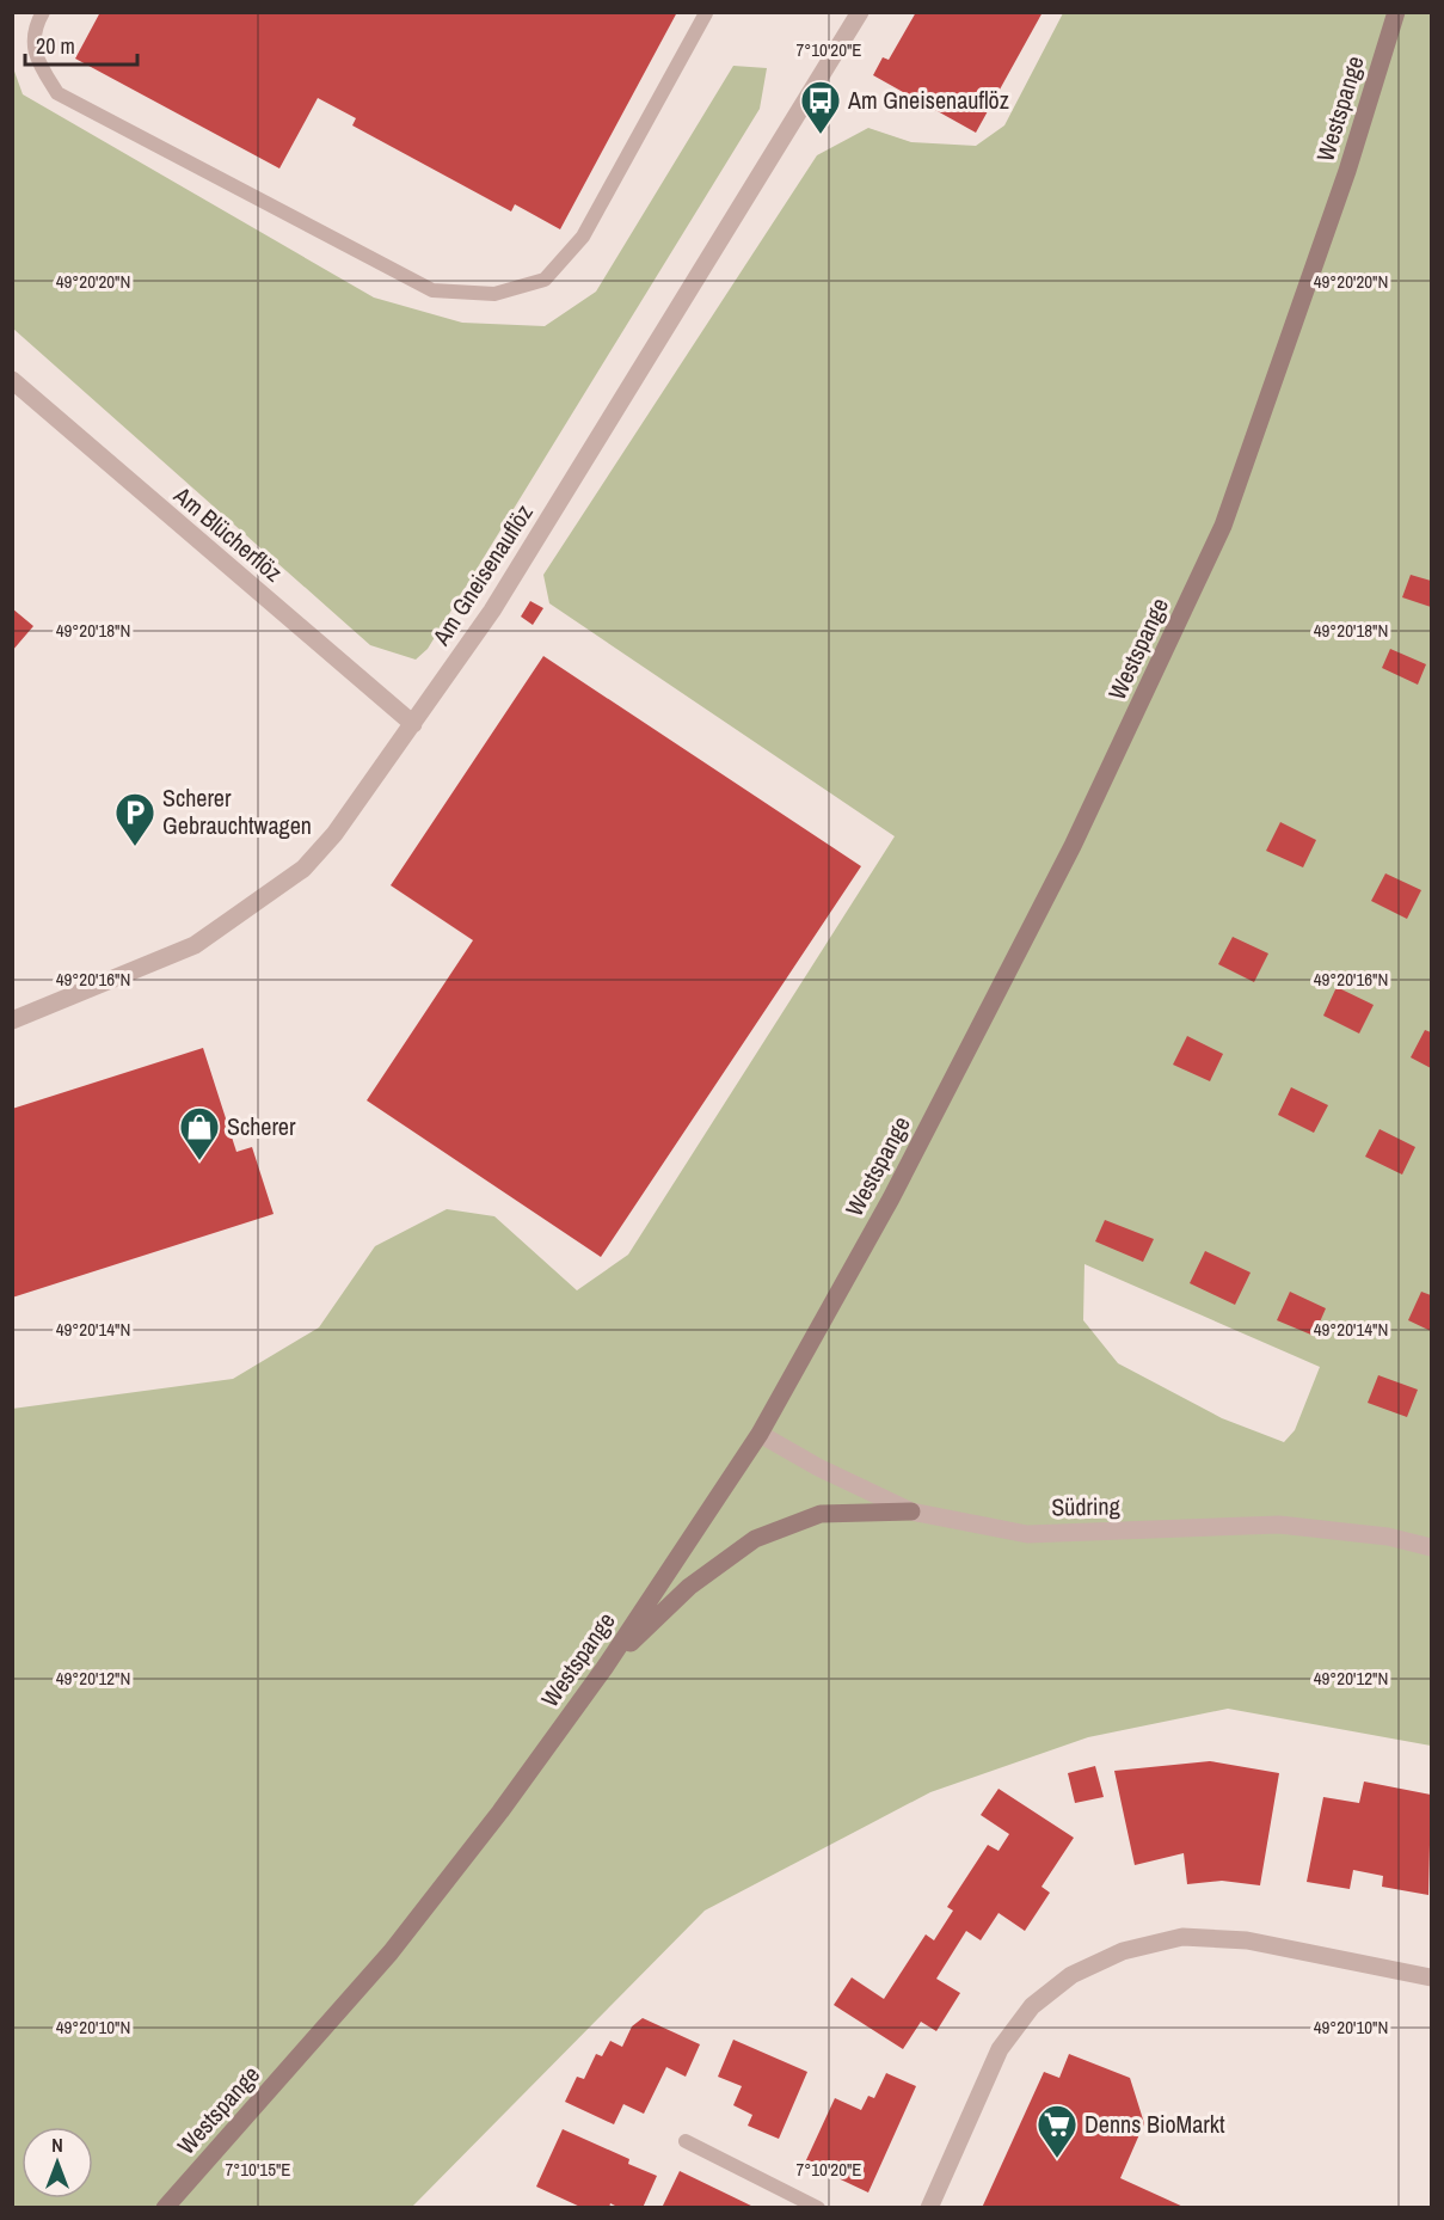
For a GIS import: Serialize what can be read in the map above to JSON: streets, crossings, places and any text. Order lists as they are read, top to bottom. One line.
{"streets":{"main road":["Westspange"],"street":["Am Blücherflöz","Am Gneisenauflöz","Südring"]},"crossings":[["Westspange","Südring"],["Am Blücherflöz","Am Gneisenauflöz"]],"places":{"bus stop":["Am Gneisenauflöz"],"parking":["Scherer Gebrauchtwagen"],"shop":["Scherer"],"supermarket":["Denns BioMarkt"]},"scale_bar":"20 m","north":"top","coordinates":["7°10'20\"E","49°20'20\"N","49°20'18\"N","49°20'16\"N","49°20'14\"N","49°20'12\"N","49°20'10\"N","7°10'15\"E"]}
